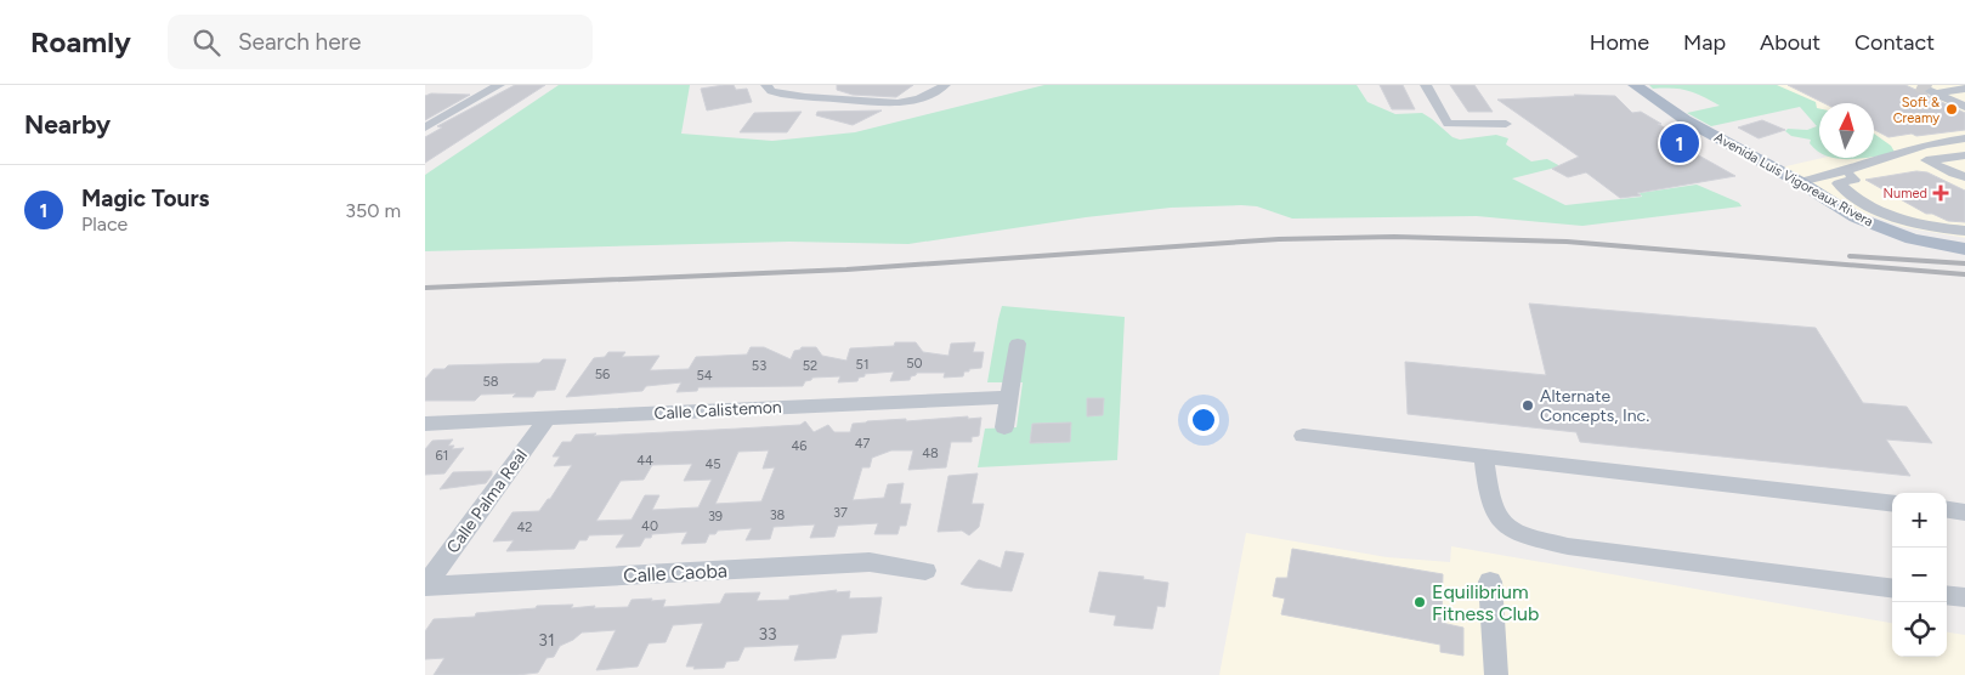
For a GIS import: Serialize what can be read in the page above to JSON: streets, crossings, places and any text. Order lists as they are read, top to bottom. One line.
{"streets":{"main road":["Avenida Luis Vigoreaux Rivera"],"street":["Calle Calistemon","Calle Palma Real","Calle Caoba"]},"crossings":[["Calle Calistemon","Calle Palma Real"],["Calle Palma Real","Calle Caoba"]],"places":{"other":["Soft & Creamy","Alternate Concepts, Inc.","Equilibrium Fitness Club"],"health":["Numed"]},"house_numbers":["50","51","53","52","56","54","58","47","46","48","61","44","45","37","38","39","40","42","33","31"],"north":"top","page":{"header":"Roamly","search":"Search here","nav":["Home","Map","About","Contact"],"heading":"Nearby","pins":"1","list":[{"mark":"1","name":"Magic Tours","note":"Place","value":"350 m"}],"map_buttons":["+","−"]}}
